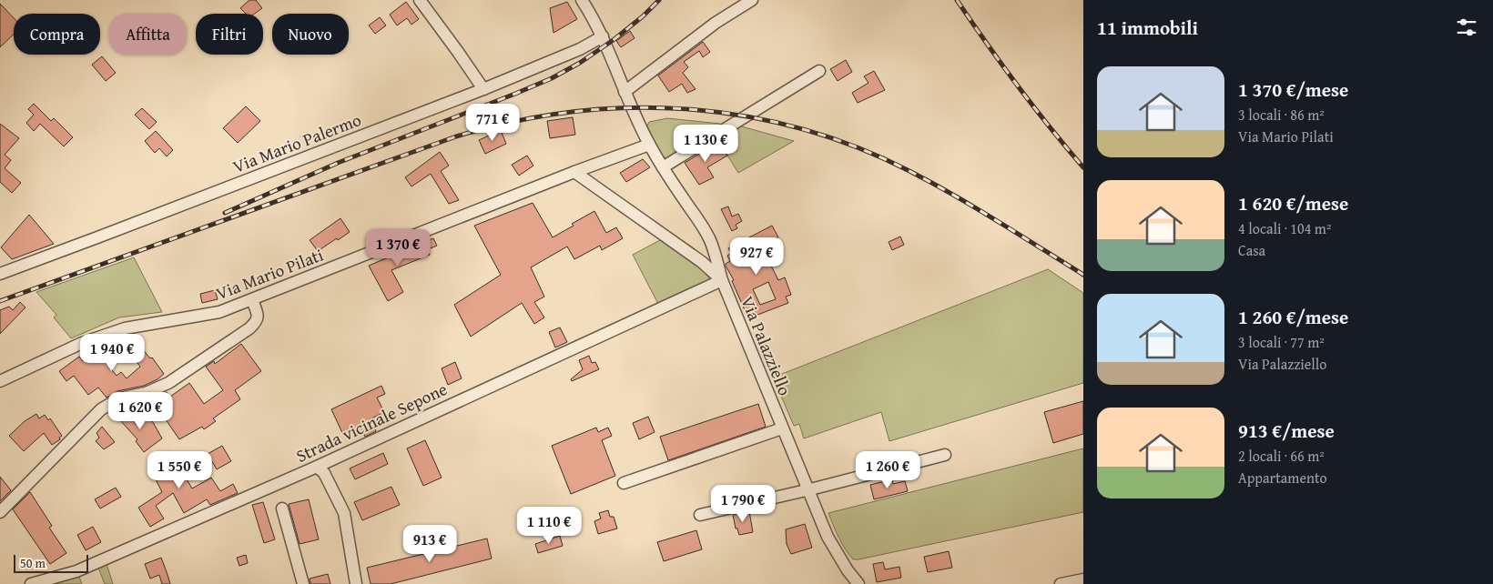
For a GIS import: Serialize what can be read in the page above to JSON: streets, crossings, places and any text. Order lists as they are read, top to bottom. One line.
{"streets":{"street":["Via Mario Palermo","Via Mario Pilati","Via Palazziello","Strada vicinale Sepone"]},"crossings":[["Via Mario Palermo","Via Palazziello"],["Via Mario Pilati","Via Palazziello"],["Via Palazziello","Strada vicinale Sepone"]],"scale_bar":"50 m","page":{"heading":"11 immobili","chip":["Compra","Affitta","Filtri","Nuovo"],"list":[{"name":"1 370 €/mese","note":"3 locali · 86 m² · Via Mario Pilati"},{"name":"1 620 €/mese","note":"4 locali · 104 m² · Casa"},{"name":"1 260 €/mese","note":"3 locali · 77 m² · Via Palazziello"},{"name":"913 €/mese","note":"2 locali · 66 m² · Appartamento"}],"price":["771 €","1 130 €","1 370 €","927 €","1 940 €","1 620 €","1 550 €","1 260 €","1 790 €","1 110 €","913 €"],"scale":"50 m"}}
